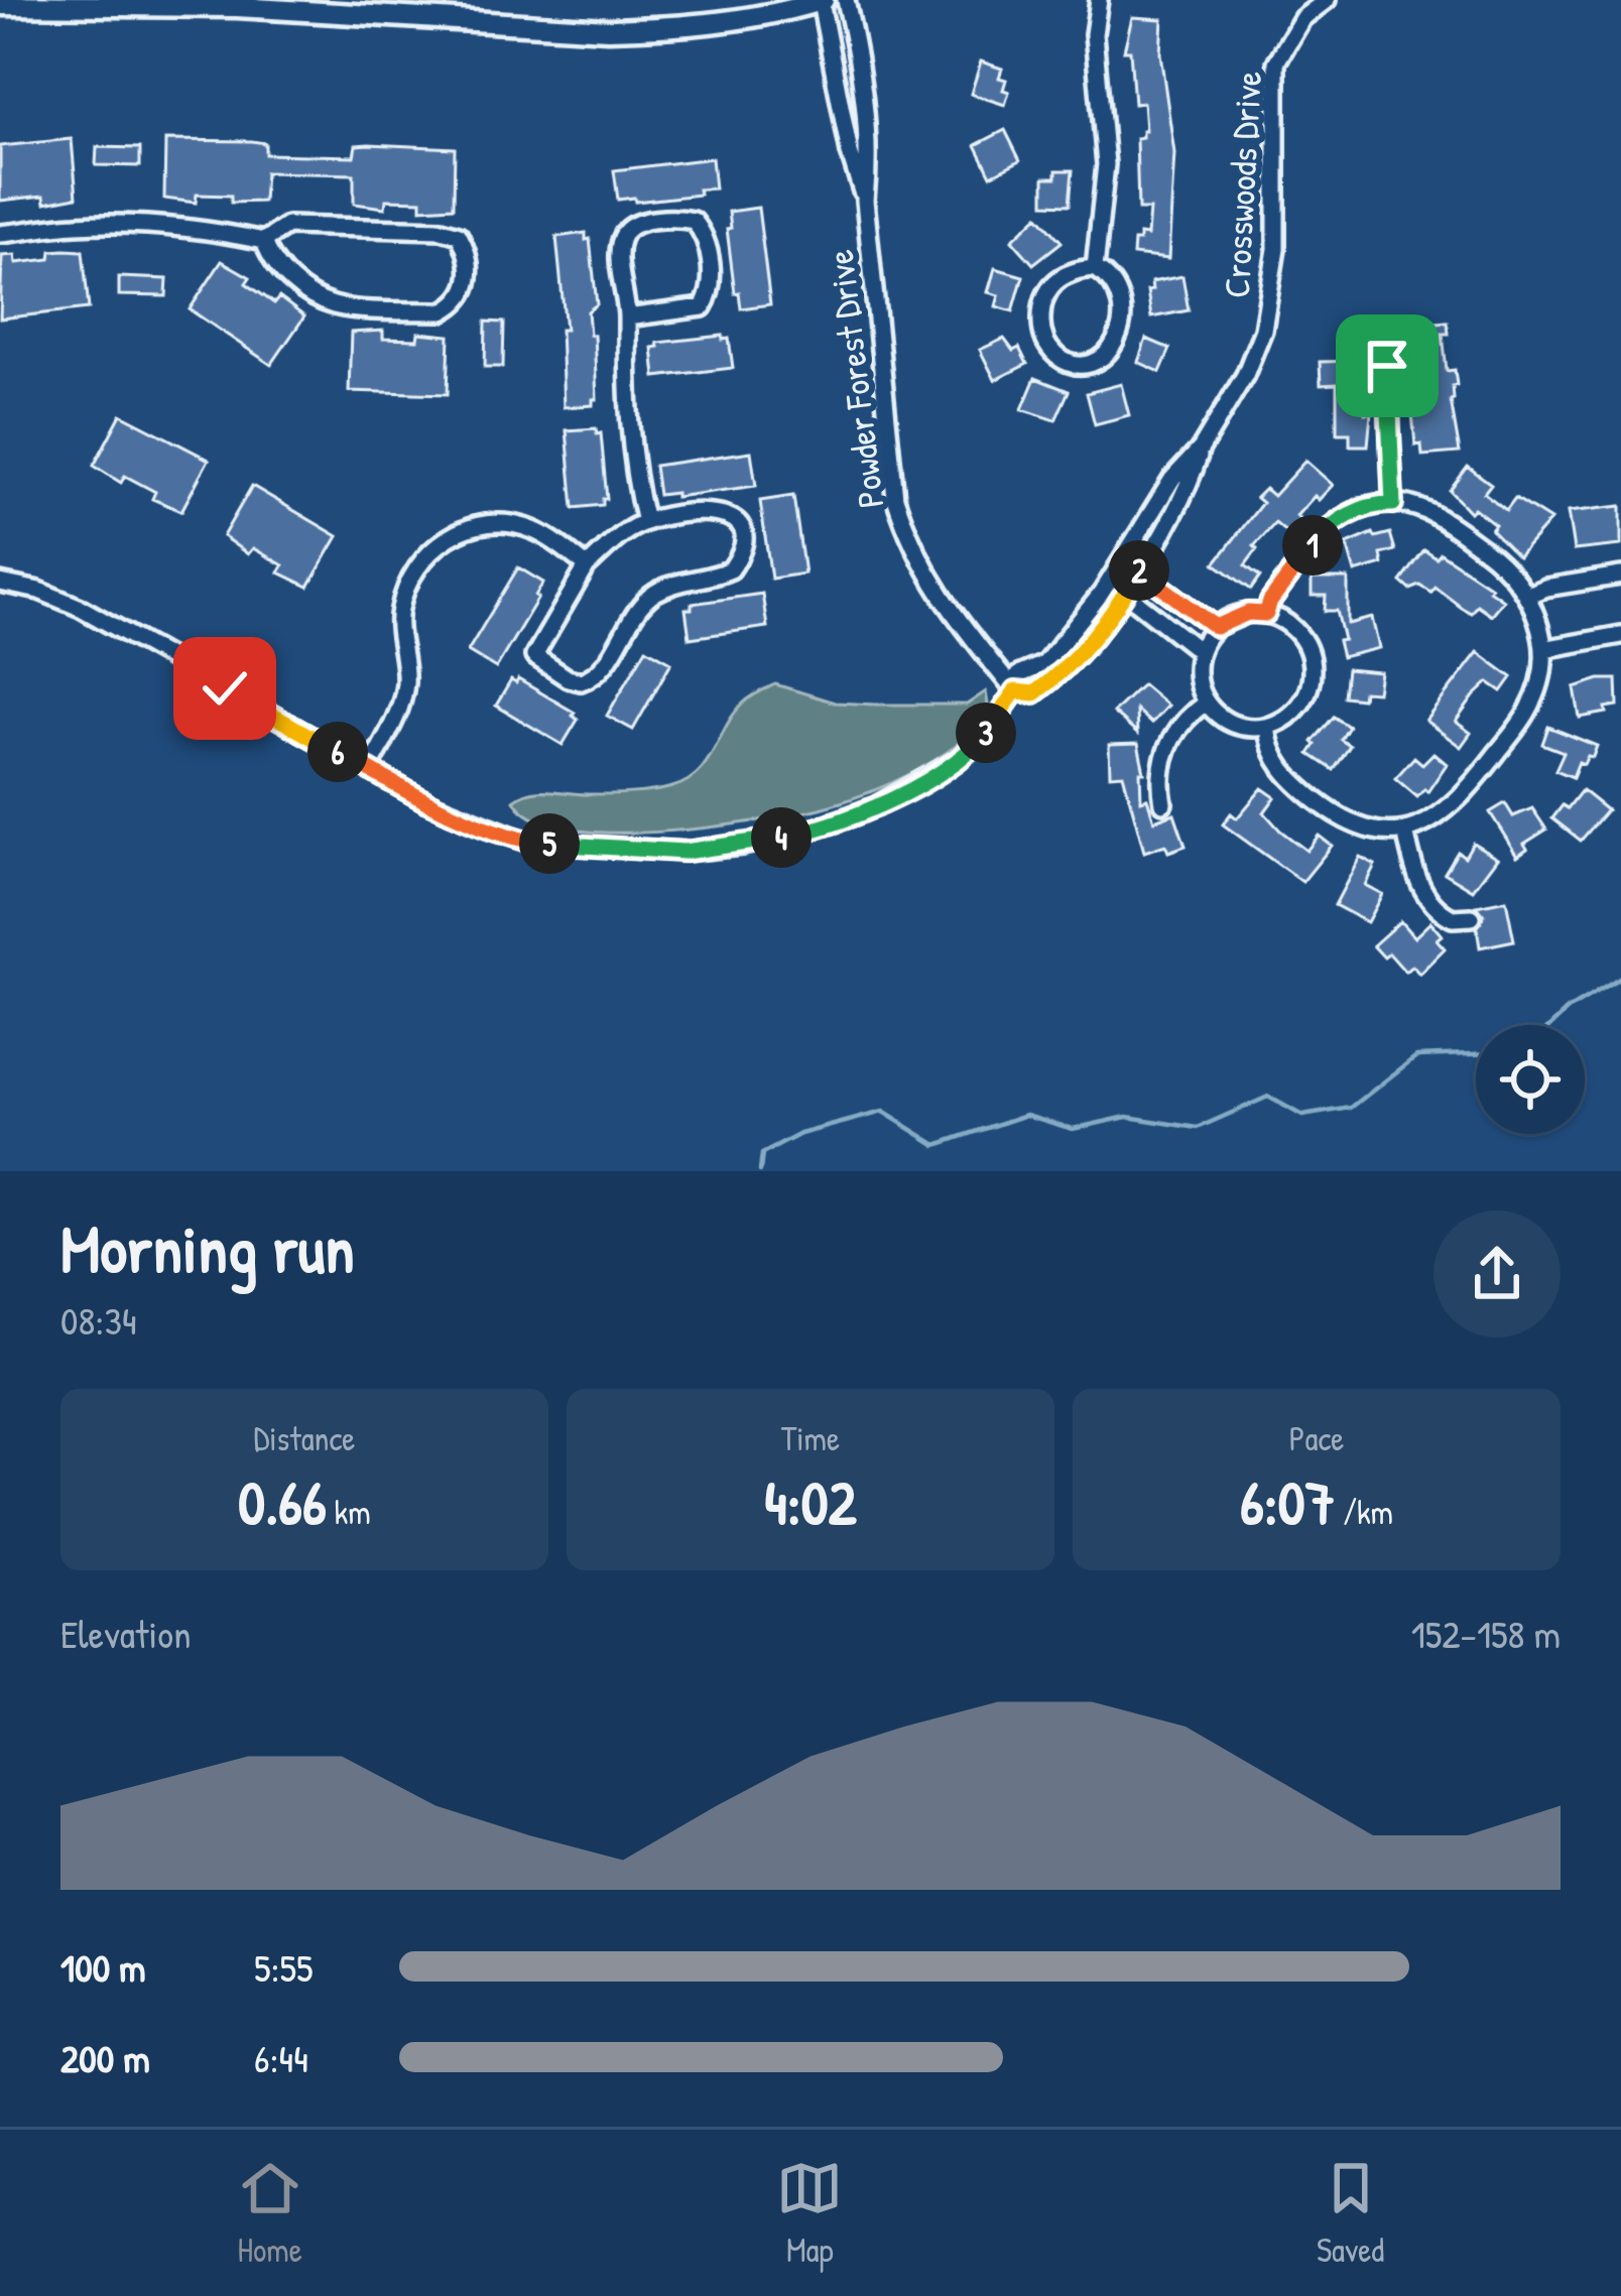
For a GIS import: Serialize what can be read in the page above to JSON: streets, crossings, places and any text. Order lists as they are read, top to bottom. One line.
{"streets":{"street":["Crosswoods Drive","Powder Forest Drive"]},"crossings":[["Crosswoods Drive","Powder Forest Drive"]],"page":{"pins":["1","2","3","6","4","5"],"heading":["Morning run","08:34"],"stats":[["Distance","0.66 km"],["Time","4:02"],["Pace","6:07 /km"]],"chart":["Elevation","152–158 m"],"list":[{"name":"100 m","note":"5:55"},{"name":"200 m","note":"6:44"}],"tabs":["Home","Map","Saved"]}}
